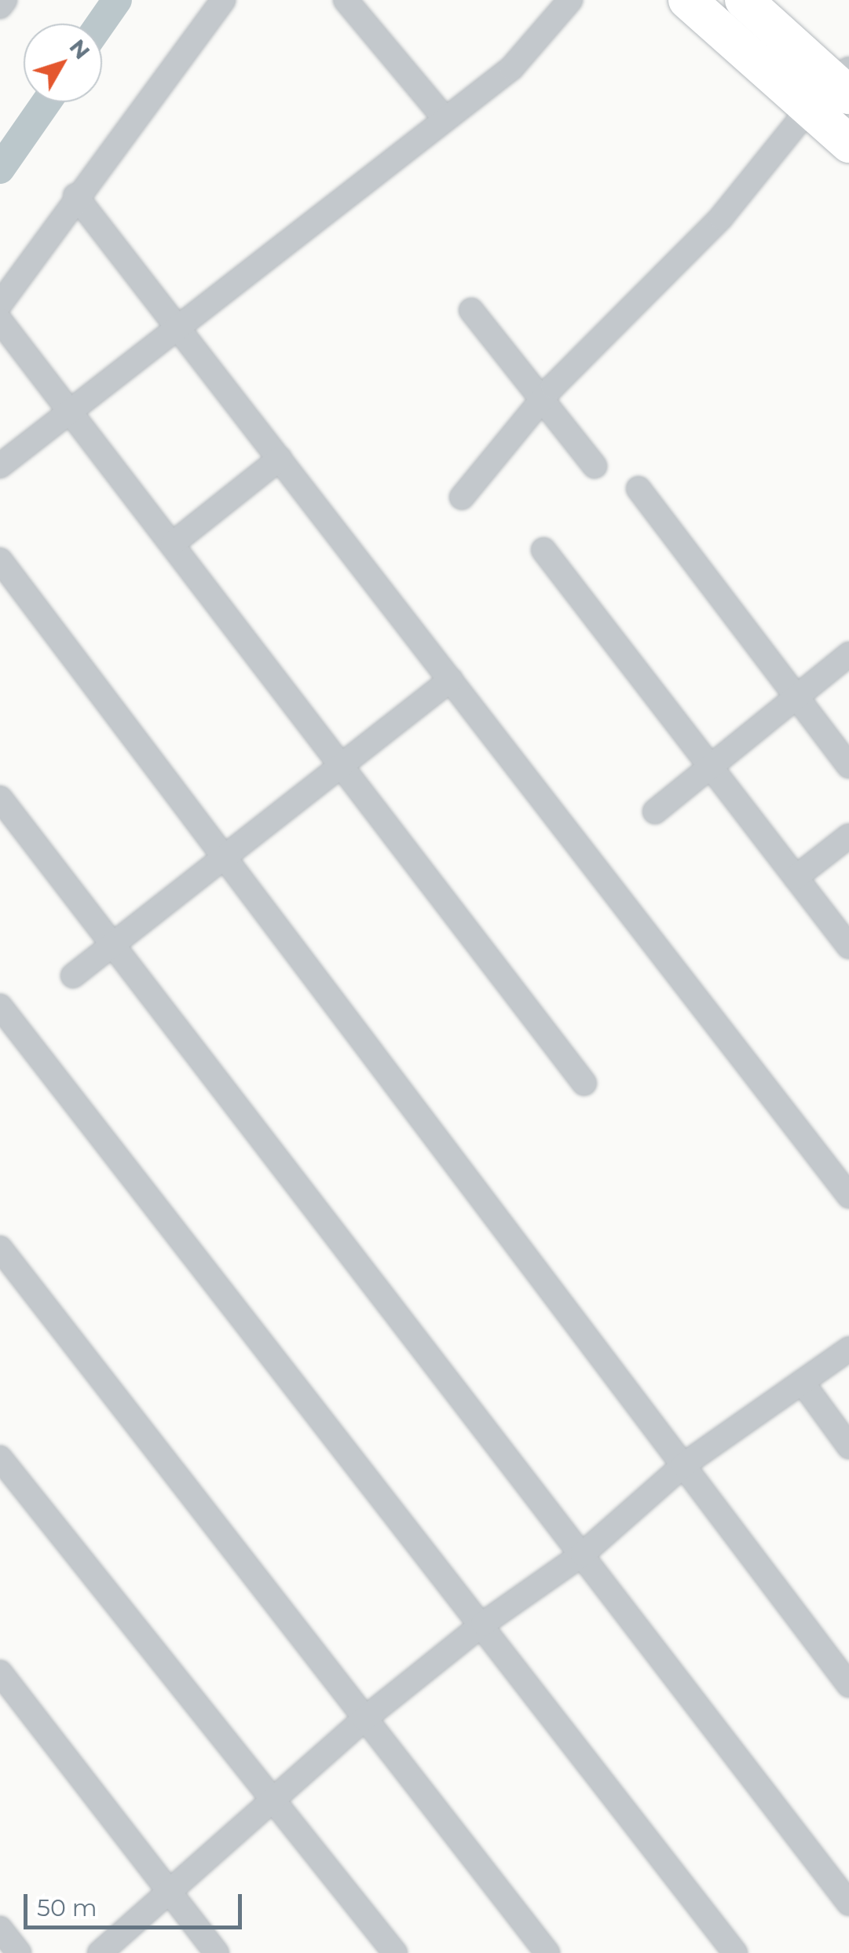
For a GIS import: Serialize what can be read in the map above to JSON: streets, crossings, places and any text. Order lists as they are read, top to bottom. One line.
{"scale_bar":"50 m","north":"top right"}
